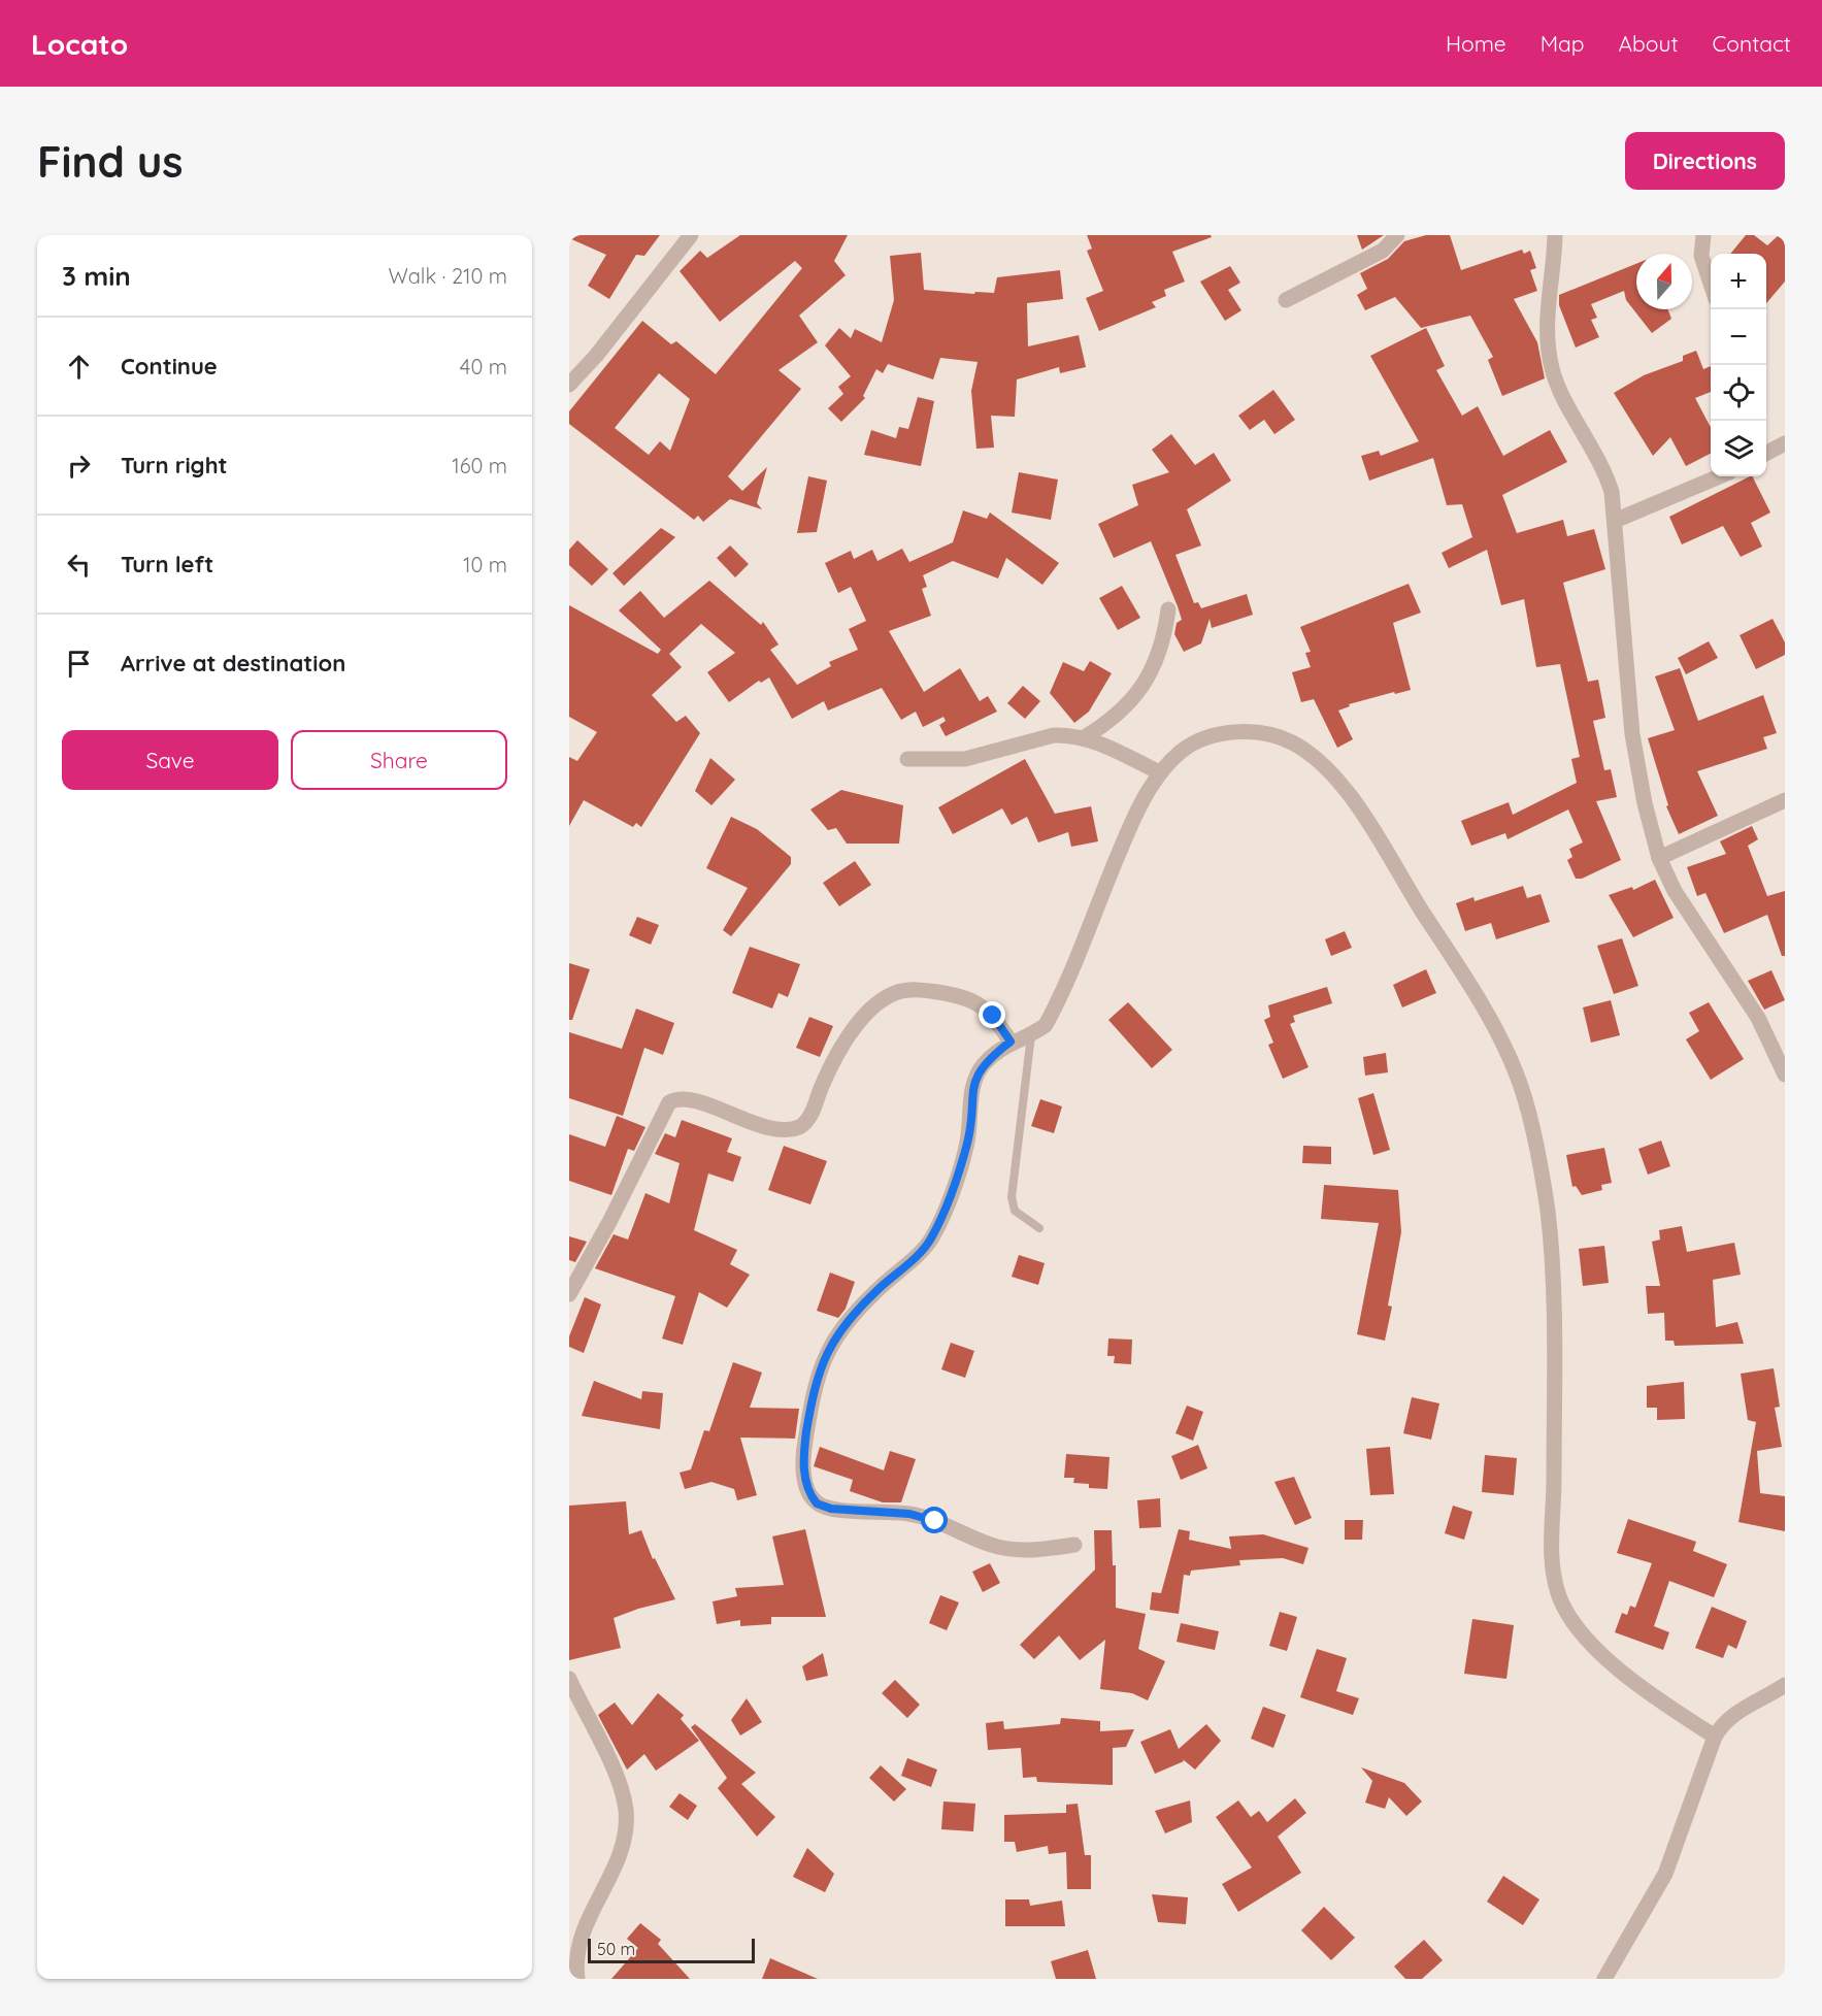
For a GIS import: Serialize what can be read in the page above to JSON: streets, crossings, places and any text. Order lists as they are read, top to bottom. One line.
{"scale_bar":"50 m","north":"top","page":{"header":"Locato","nav":["Home","Map","About","Contact"],"buttons":["Directions",["Save","Share"]],"title":"Find us","heading":["3 min","Walk · 210 m"],"map_buttons":["+","−"],"list":[["Continue","40 m"],["Turn right","160 m"],["Turn left","10 m"],"Arrive at destination"],"scale":"50 m"}}
